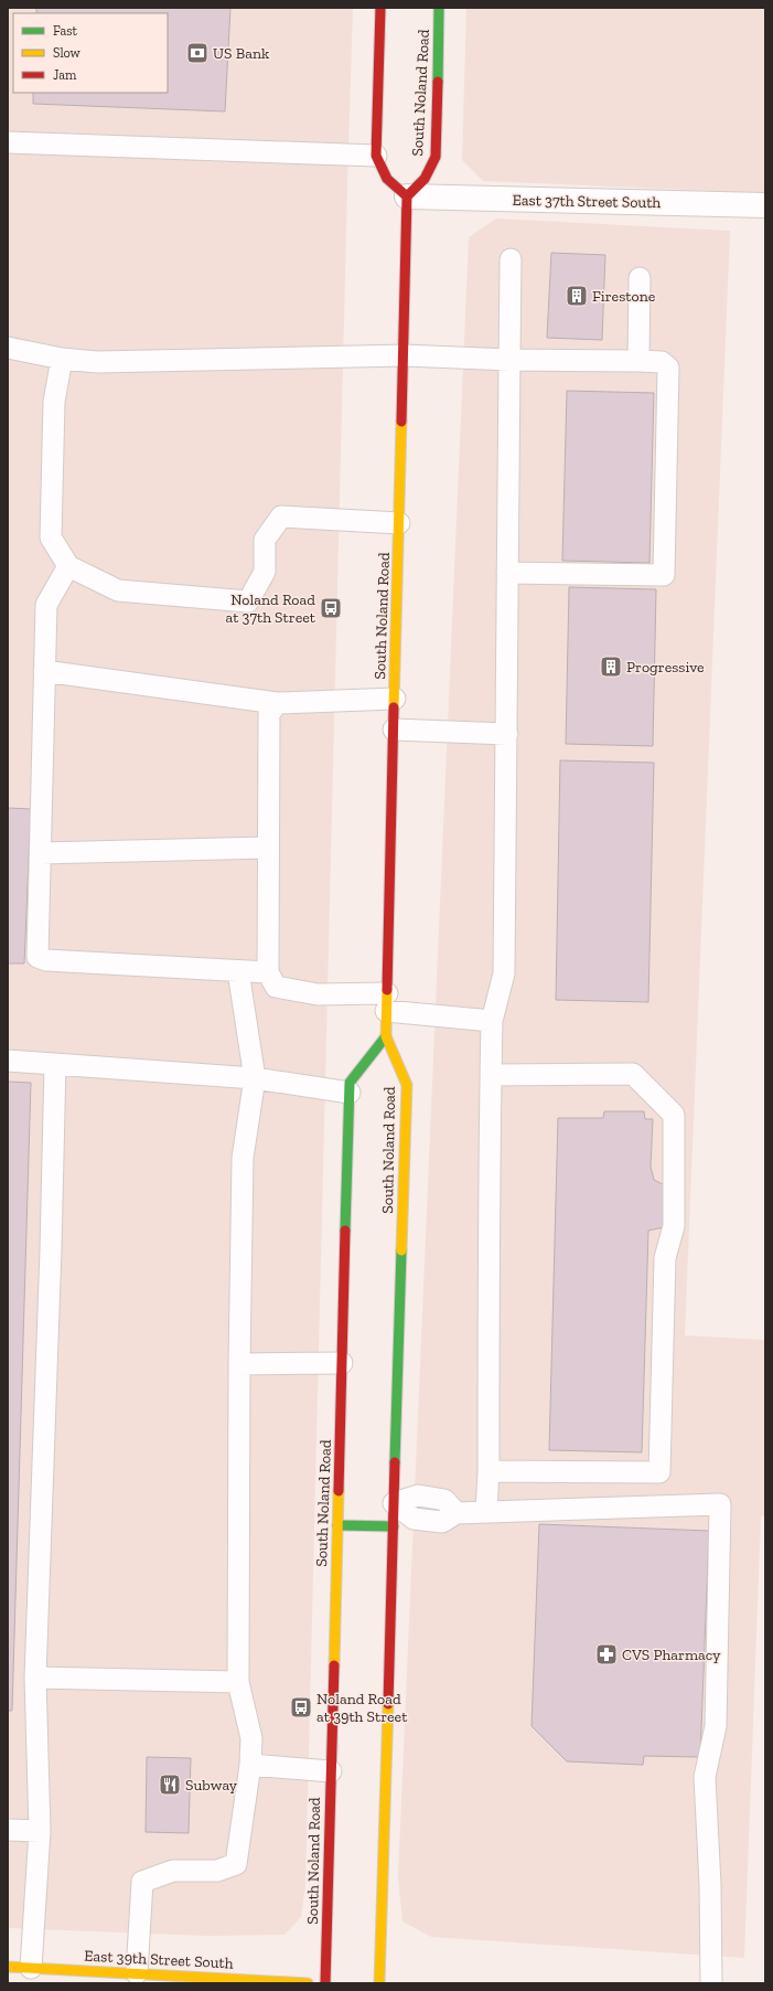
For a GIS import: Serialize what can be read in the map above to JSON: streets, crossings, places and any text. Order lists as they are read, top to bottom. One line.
{"streets":{"main road":["South Noland Road","East 39th Street South"],"street":["East 37th Street South"]},"crossings":[["South Noland Road","East 37th Street South"]],"places":{"bank":["US Bank"],"building":["Firestone","Progressive"],"bus stop":["Noland Road at 37th Street","Noland Road at 39th Street"],"pharmacy":["CVS Pharmacy"],"restaurant":["Subway"]},"legend":["Fast","Slow","Jam"]}
